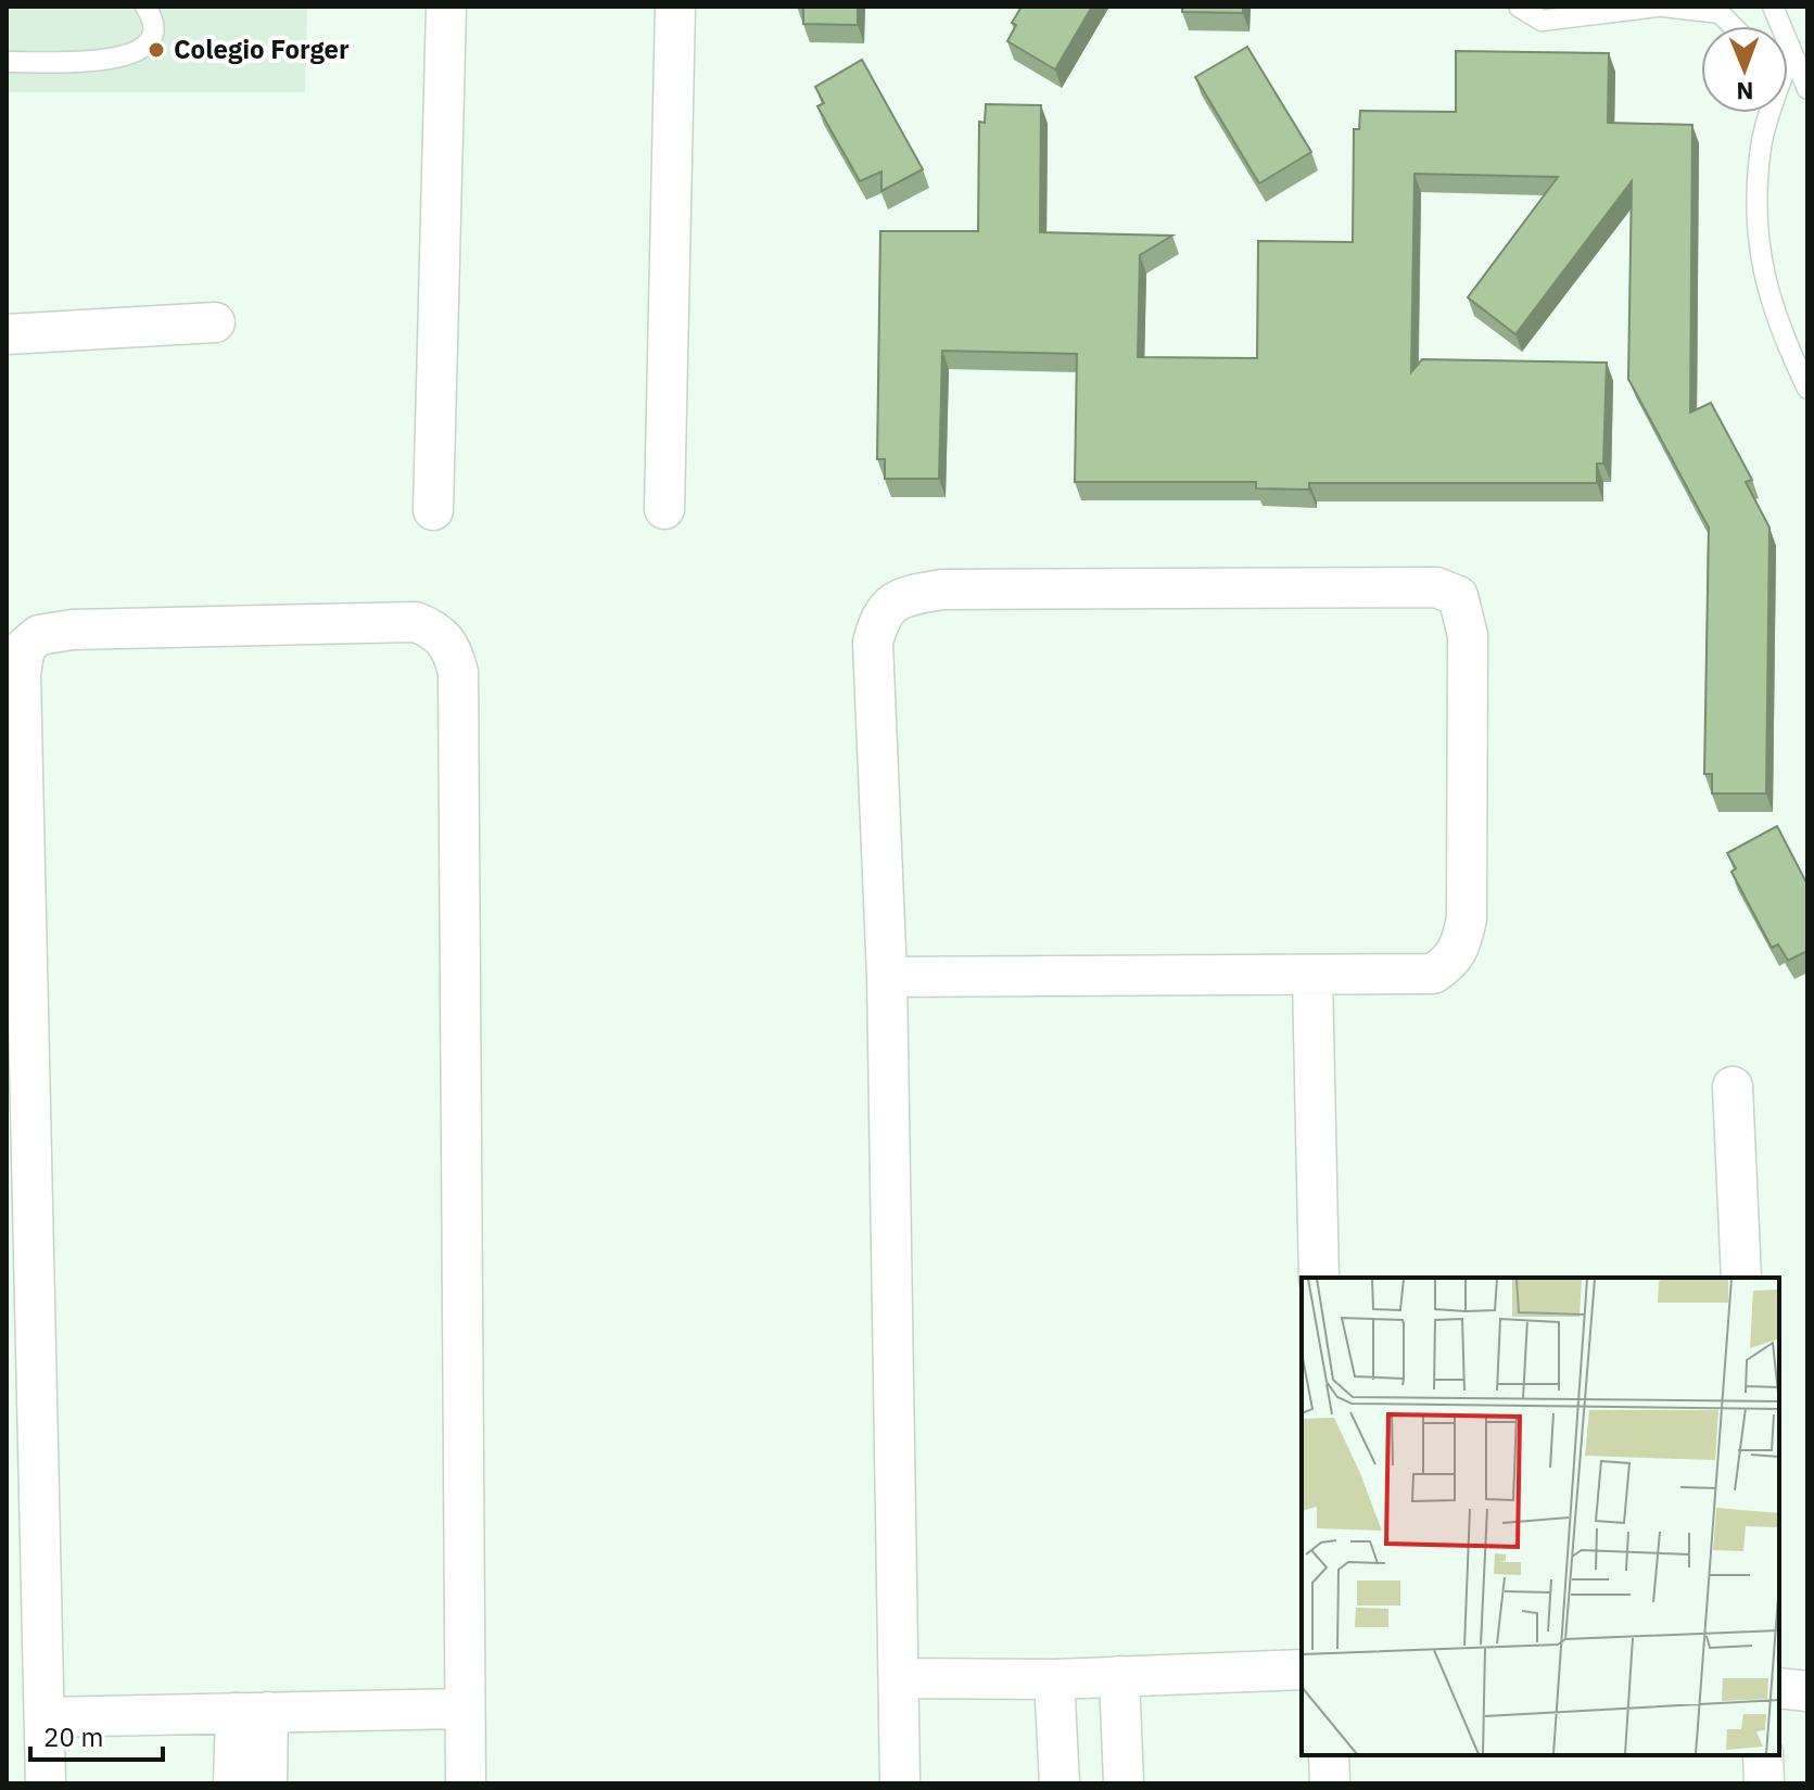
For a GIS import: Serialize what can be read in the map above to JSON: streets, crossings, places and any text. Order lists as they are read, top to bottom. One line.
{"places":["Colegio Forger"],"scale_bar":"20 m","north":"bottom"}
